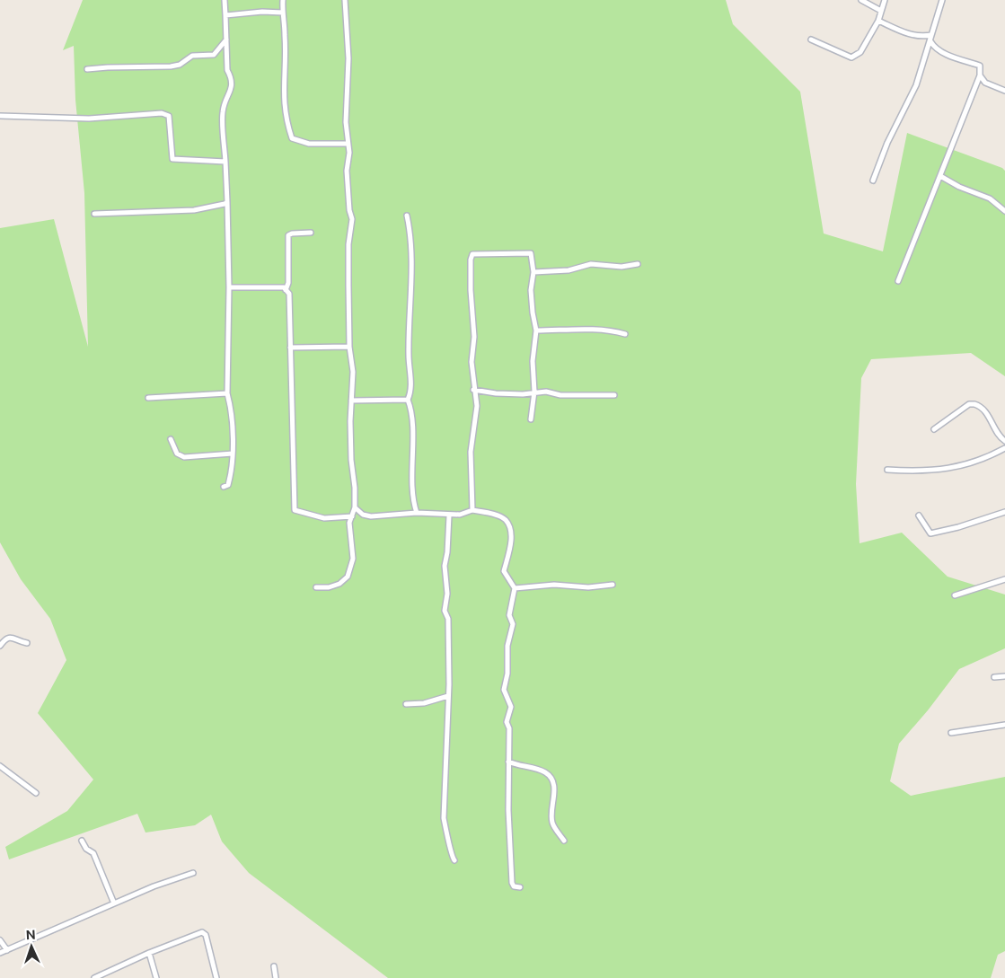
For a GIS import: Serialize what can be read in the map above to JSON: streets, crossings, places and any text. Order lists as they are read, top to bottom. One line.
{"north":"top"}
